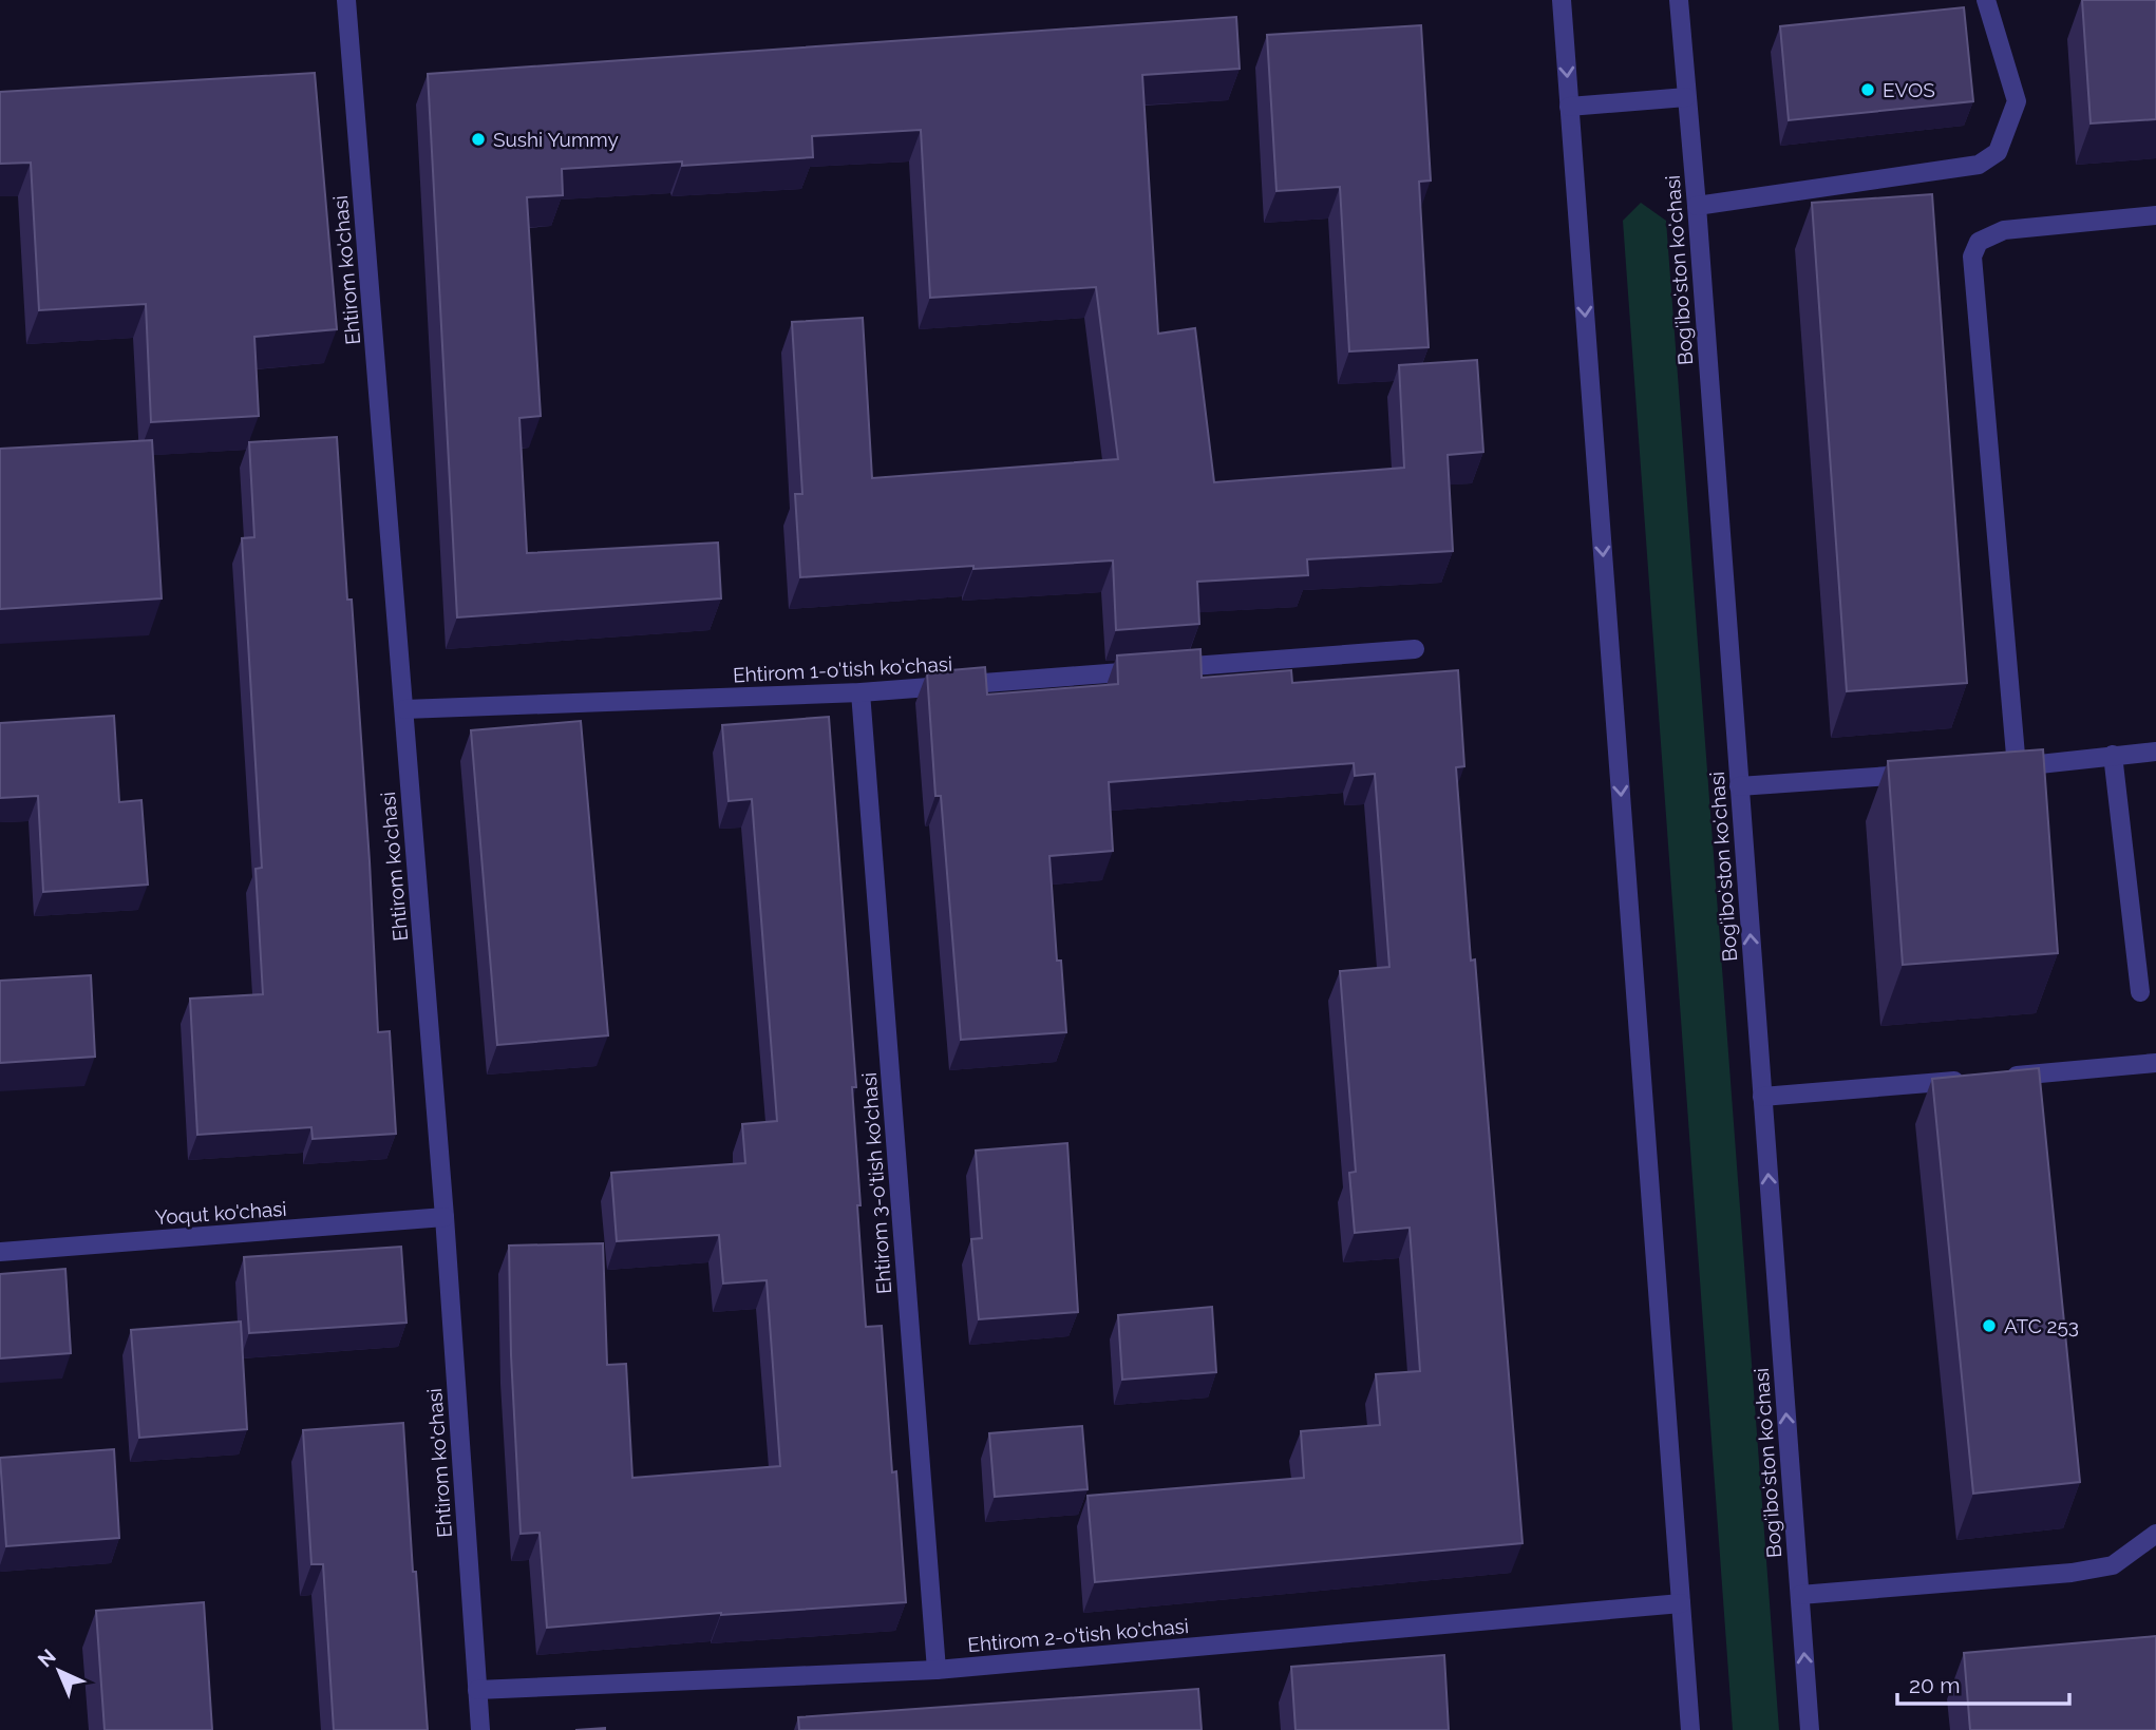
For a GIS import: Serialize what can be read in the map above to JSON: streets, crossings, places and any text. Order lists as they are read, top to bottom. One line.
{"streets":{"street":["Ehtirom ko'chasi","Bogʻiboʻston koʻchasi","Ehtirom 1-o'tish ko'chasi","Ehtirom 3-o'tish ko'chasi","Yoqut ko'chasi","Ehtirom 2-o'tish ko'chasi"]},"crossings":[["Ehtirom ko'chasi","Ehtirom 1-o'tish ko'chasi"],["Ehtirom ko'chasi","Yoqut ko'chasi"],["Ehtirom ko'chasi","Ehtirom 2-o'tish ko'chasi"],["Ehtirom 1-o'tish ko'chasi","Ehtirom 3-o'tish ko'chasi"],["Ehtirom 3-o'tish ko'chasi","Ehtirom 2-o'tish ko'chasi"]],"places":["EVOS","Sushi Yummy","АТС 253"],"scale_bar":"20 m","north":"top left"}
